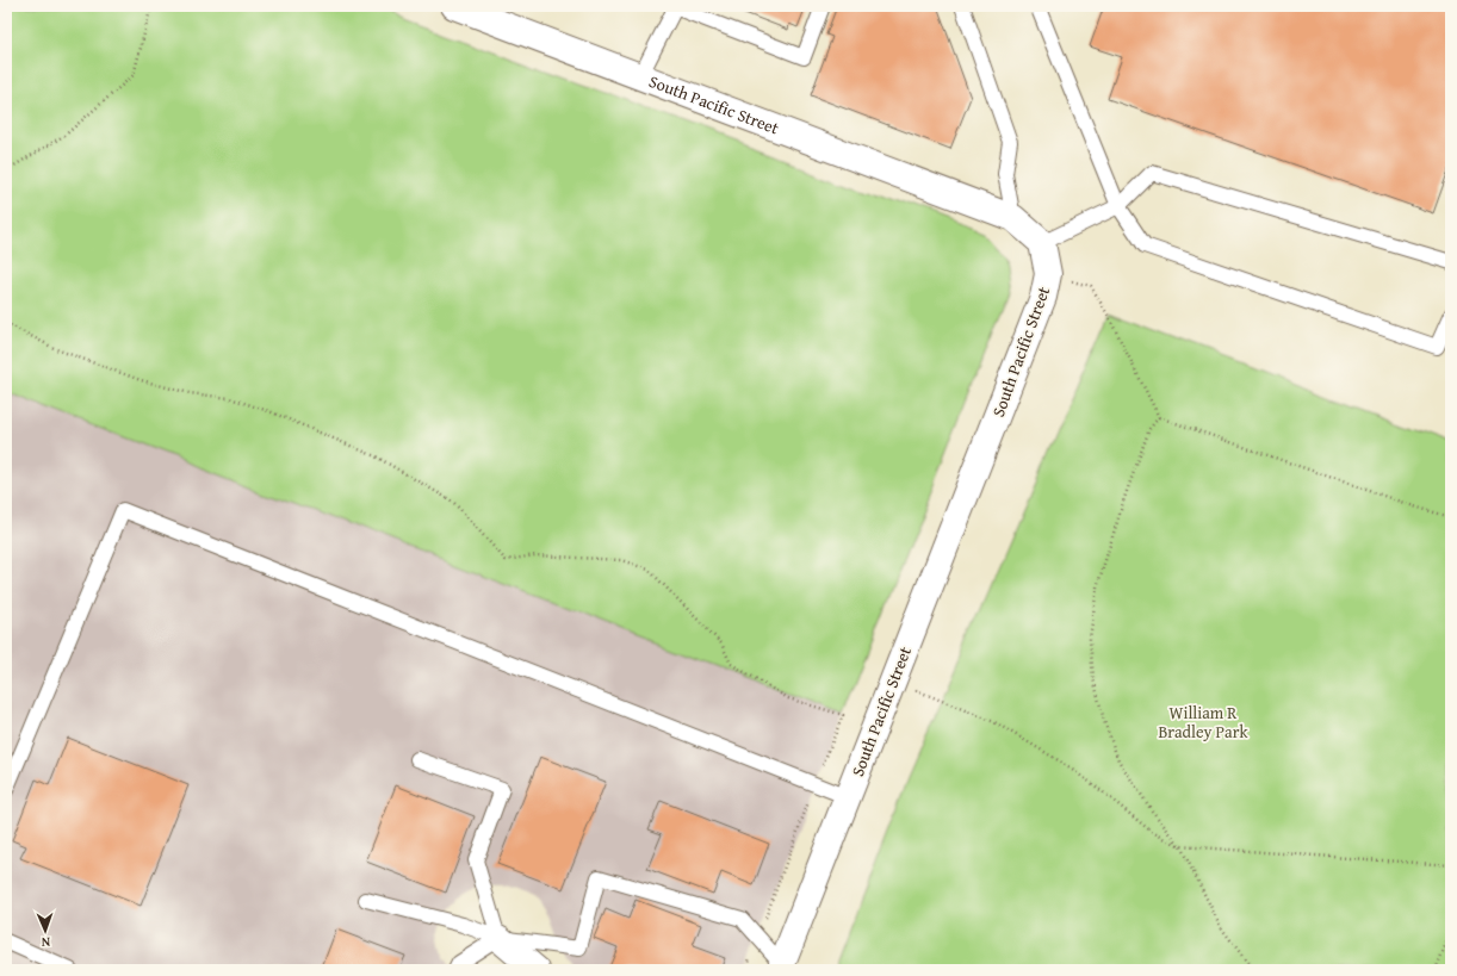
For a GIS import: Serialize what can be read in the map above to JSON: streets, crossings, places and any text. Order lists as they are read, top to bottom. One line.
{"streets":{"street":["South Pacific Street"]},"parks":["William R Bradley Park"],"north":"bottom"}
